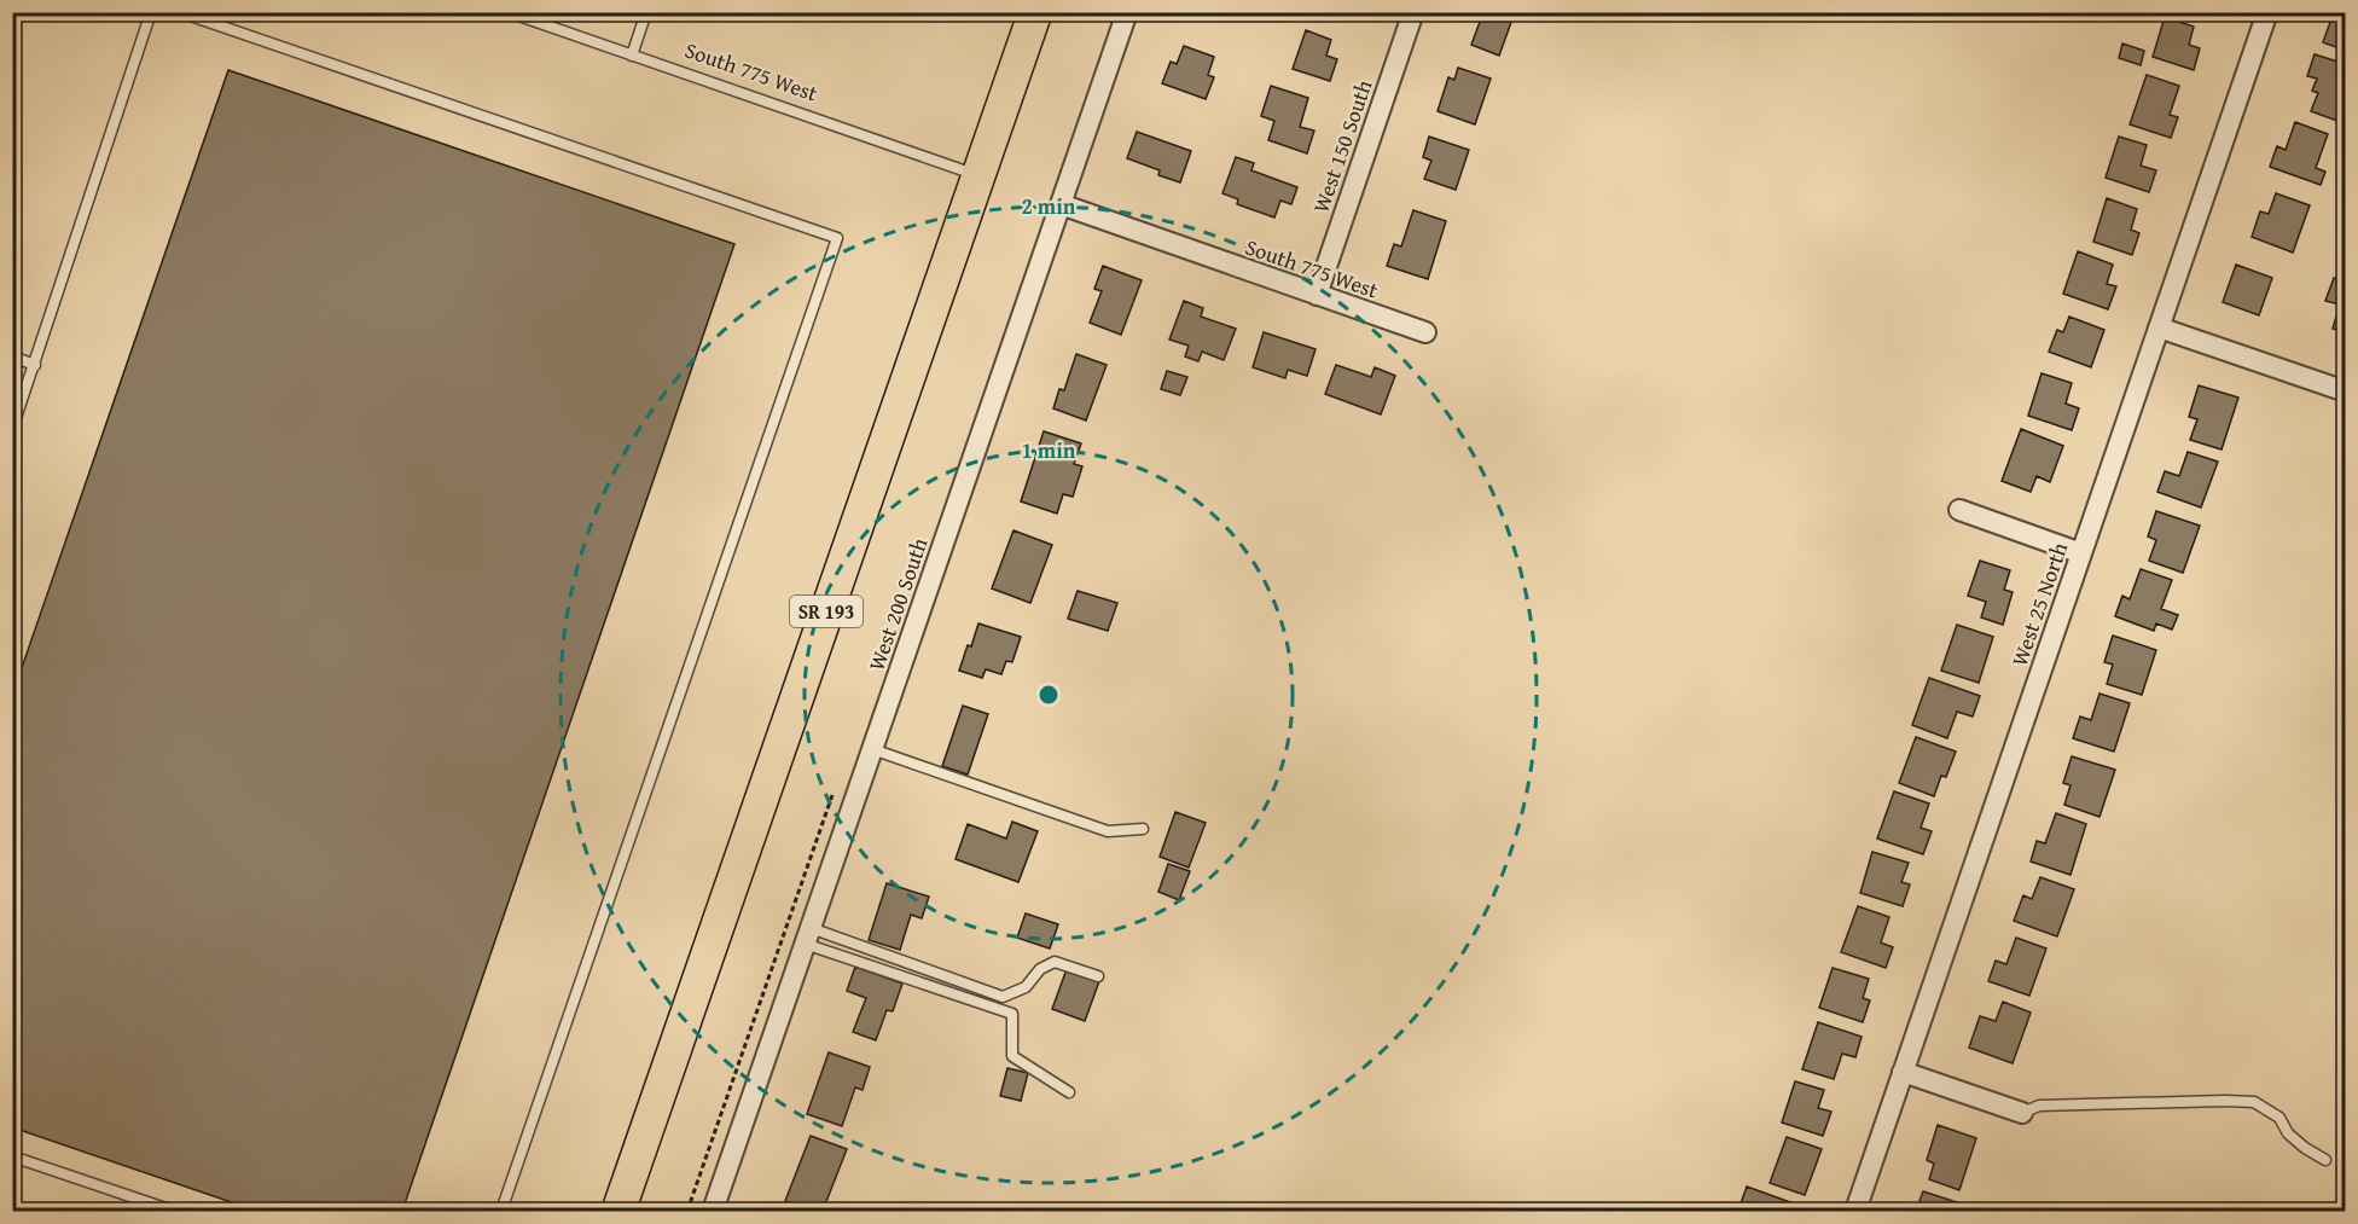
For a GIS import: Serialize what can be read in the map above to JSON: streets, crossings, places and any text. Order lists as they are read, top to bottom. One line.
{"streets":{"main road":["SR 193"],"street":["South 775 West","West 150 South","West 200 South","West 25 North"]},"crossings":[["South 775 West","West 150 South"],["South 775 West","West 200 South"],["South 775 West","SR 193"]],"rings":["2 min","1 min"]}
